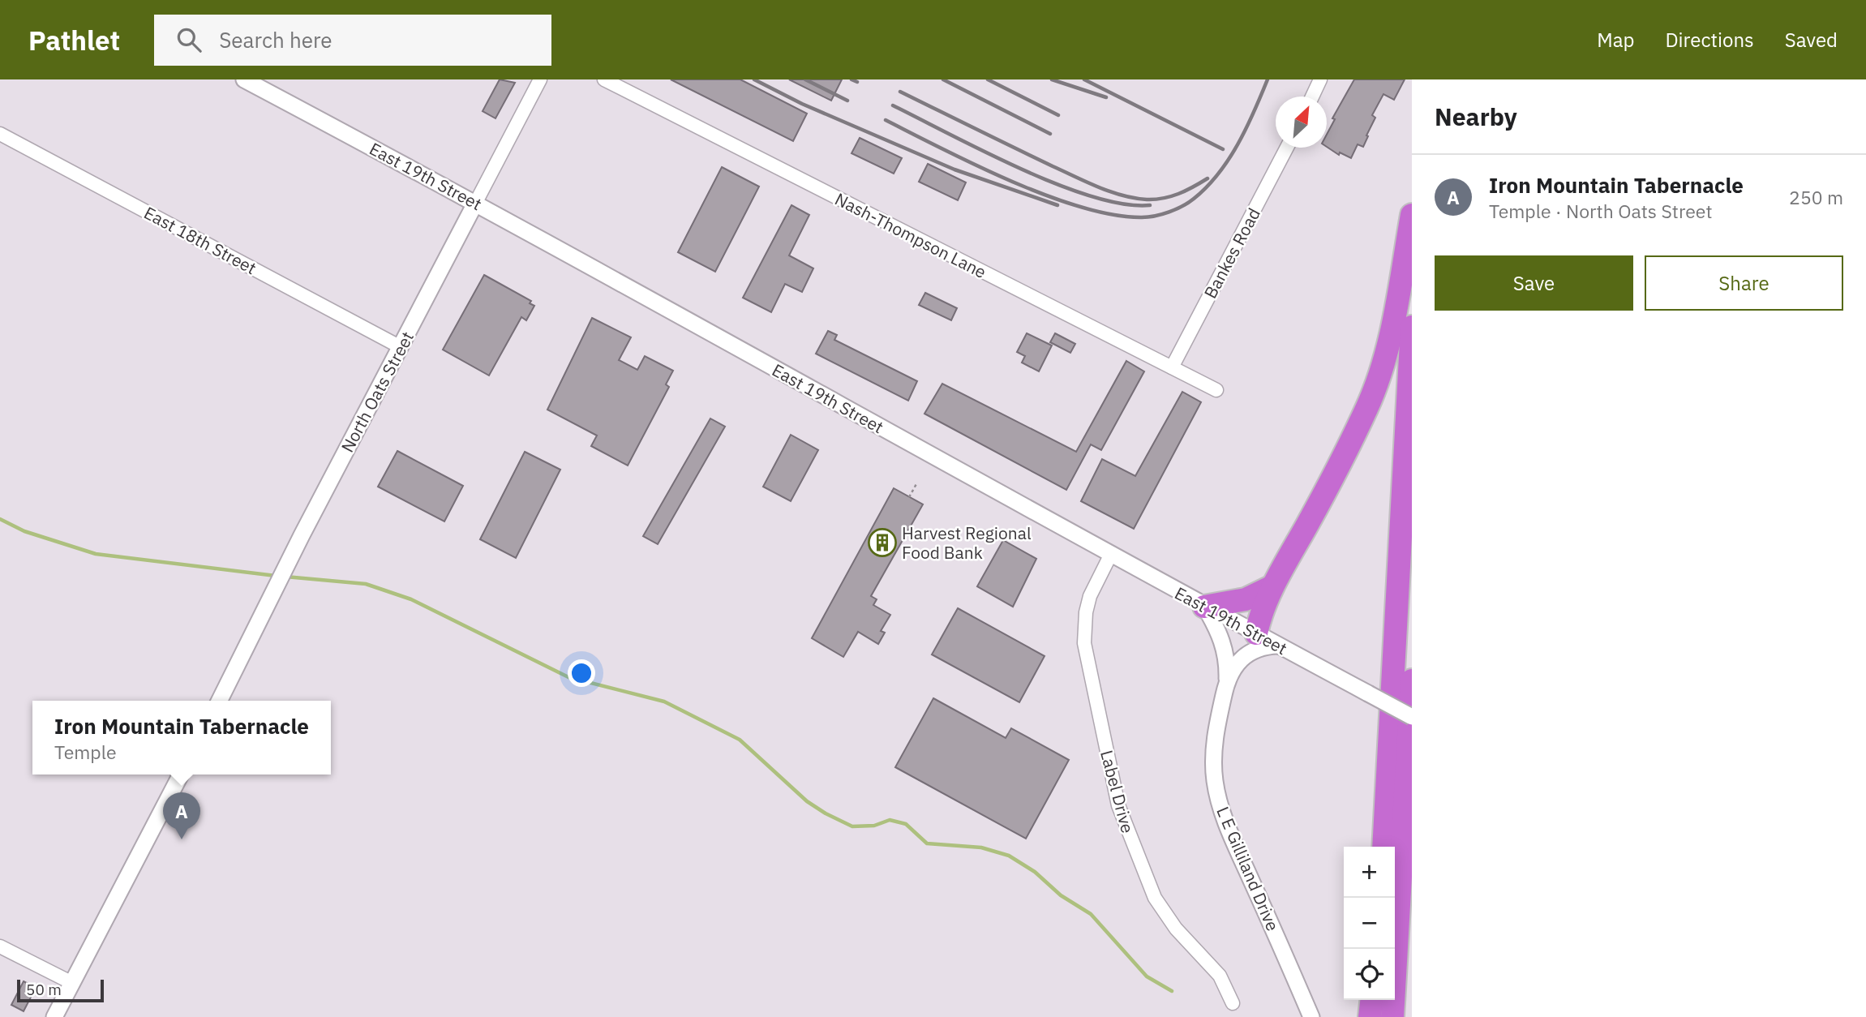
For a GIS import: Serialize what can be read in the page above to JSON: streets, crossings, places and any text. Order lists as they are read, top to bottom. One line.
{"streets":{"street":["East 19th Street","Nash-Thompson Lane","East 18th Street","Bankes Road","North Oats Street","Label Drive","L E Gilliland Drive"]},"crossings":[["East 19th Street","North Oats Street"],["East 19th Street","Label Drive"],["East 19th Street","L E Gilliland Drive"],["Nash-Thompson Lane","Bankes Road"],["East 18th Street","North Oats Street"]],"places":{"building":["Harvest Regional Food Bank"]},"scale_bar":"50 m","north":"top right","page":{"header":"Pathlet","search":"Search here","nav":["Map","Directions","Saved"],"heading":"Nearby","list":[{"mark":"A","name":"Iron Mountain Tabernacle","note":"Temple · North Oats Street","value":"250 m"}],"buttons":["Save","Share"],"popup":["Iron Mountain Tabernacle","Temple"],"pins":"A","map_buttons":["+","−"],"scale":"50 m"}}
